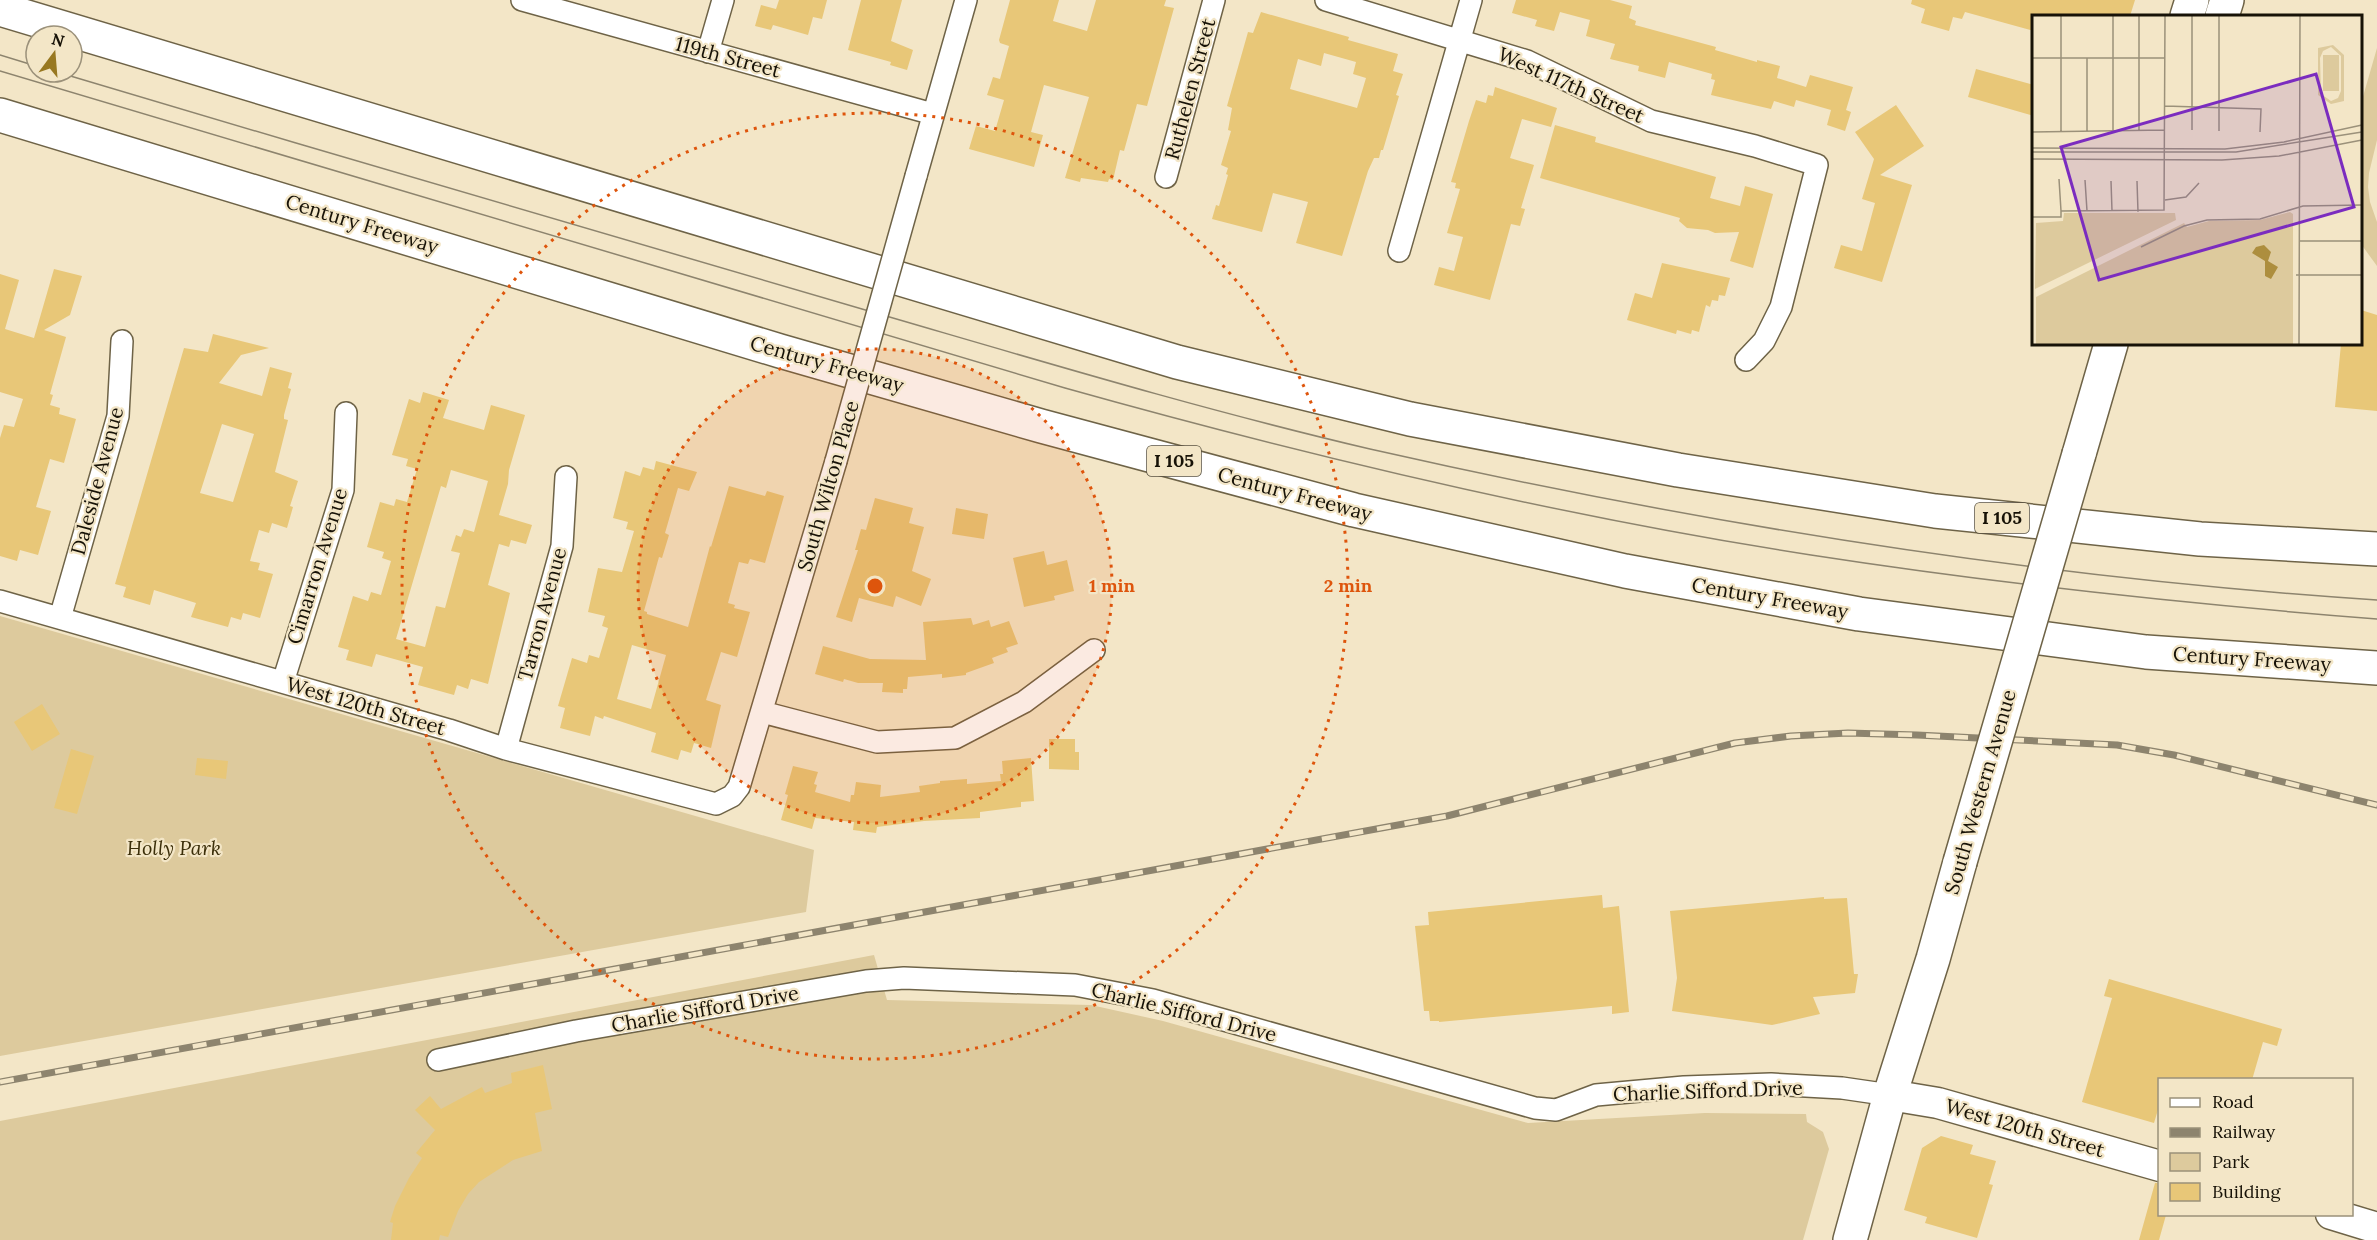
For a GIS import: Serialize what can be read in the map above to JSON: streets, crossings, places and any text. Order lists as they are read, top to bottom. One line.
{"streets":{"main road":["Century Freeway","I 105","South Western Avenue"],"street":["119th Street","West 117th Street","Ruthelen Street","Daleside Avenue","South Wilton Place","Cimarron Avenue","Tarron Avenue","West 120th Street","Charlie Sifford Drive"]},"crossings":[["119th Street","South Wilton Place"],["Daleside Avenue","West 120th Street"],["South Wilton Place","West 120th Street"],["Cimarron Avenue","West 120th Street"],["Tarron Avenue","West 120th Street"],["West 120th Street","South Western Avenue"],["West 120th Street","Charlie Sifford Drive"],["South Western Avenue","Charlie Sifford Drive"]],"parks":["Holly Park"],"legend":["Road","Railway","Park","Building"],"north":"top","rings":["1 min","2 min"]}
